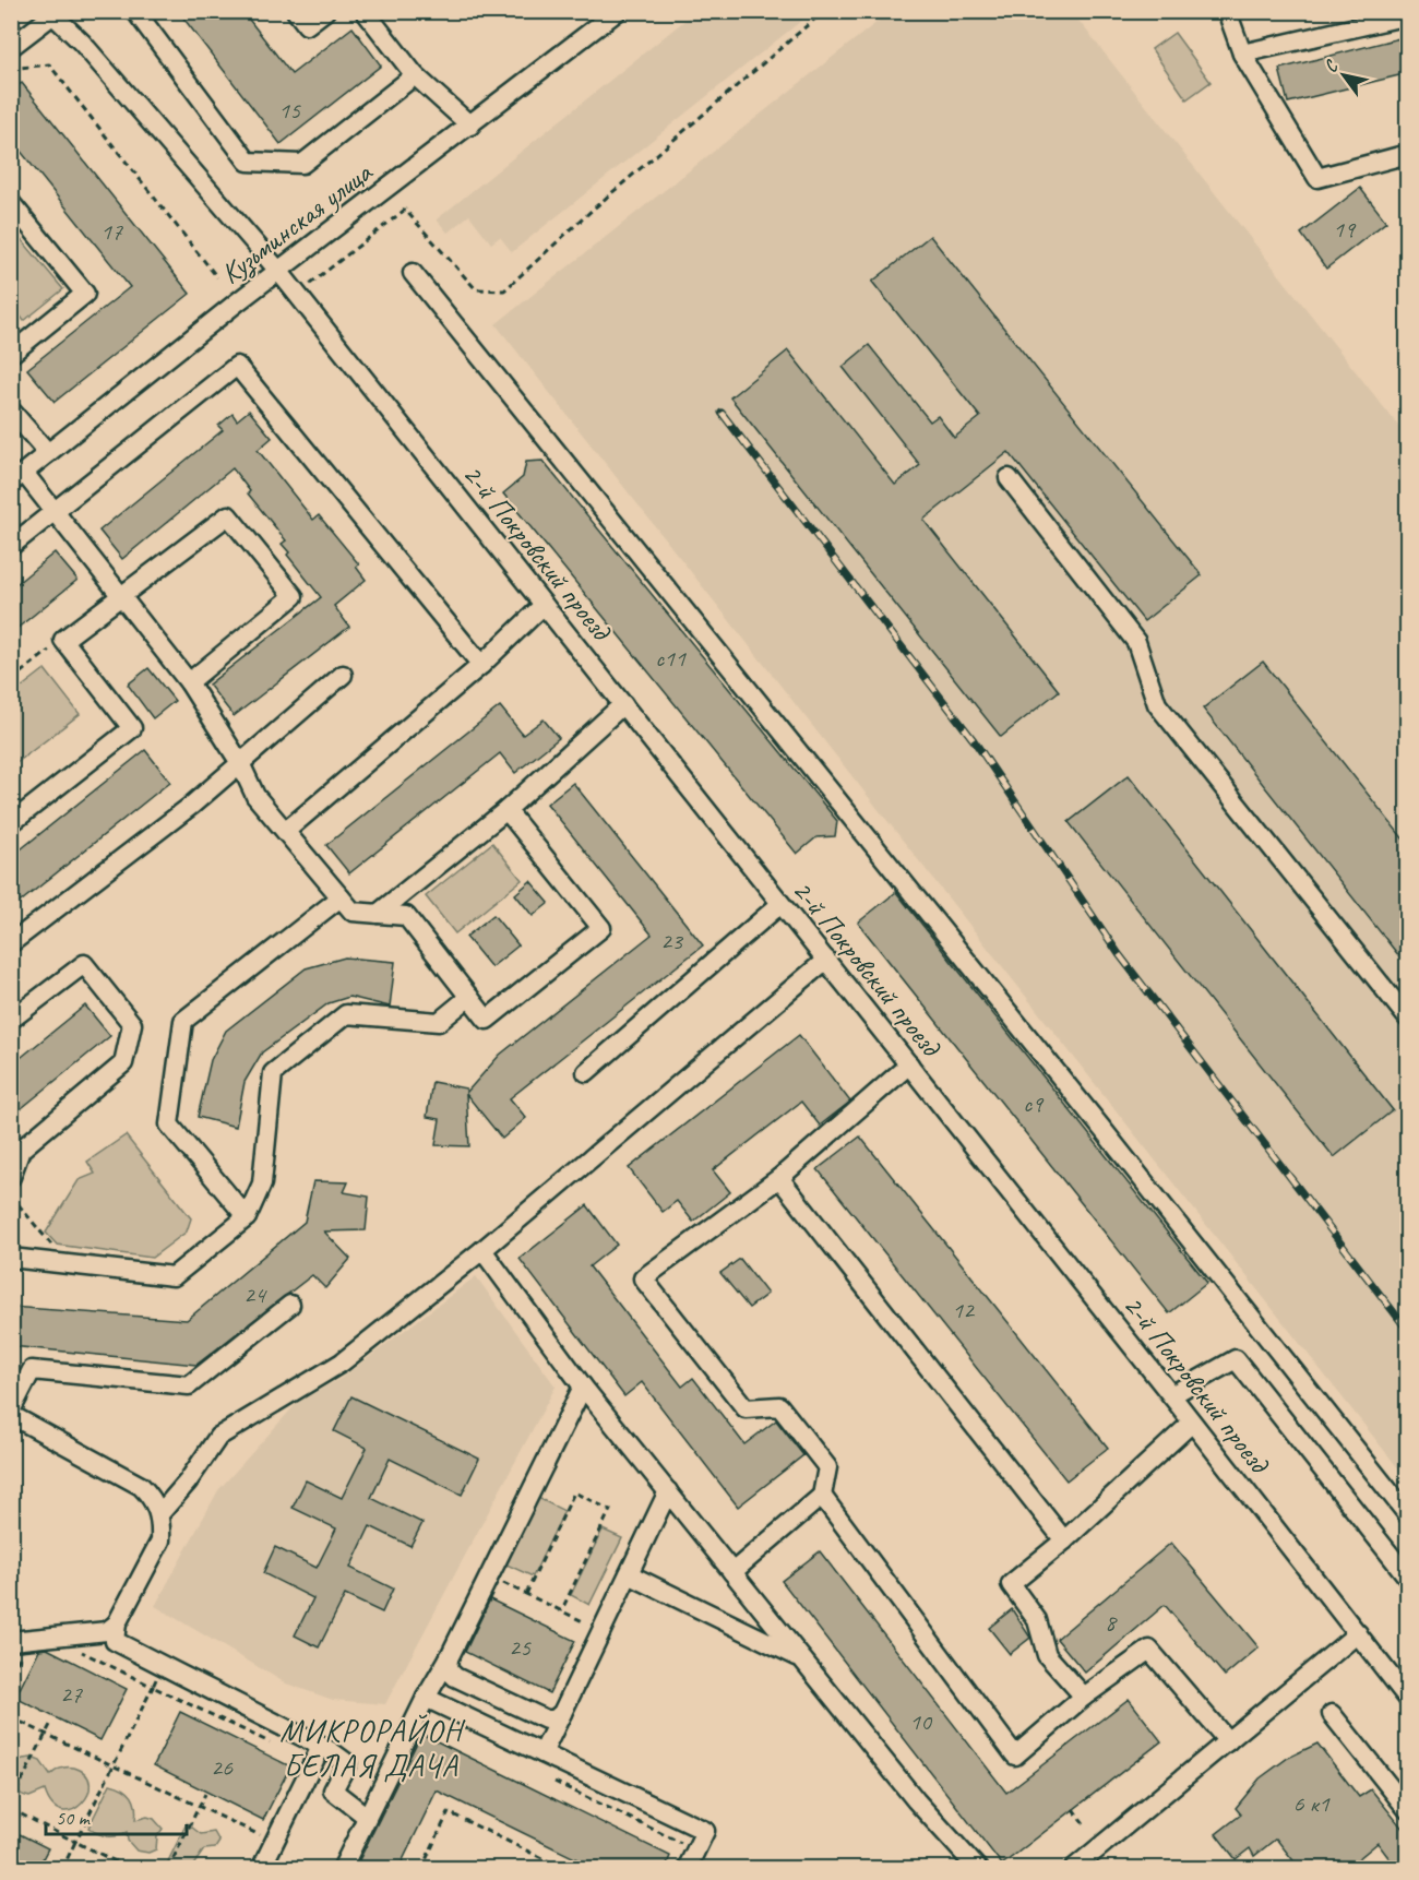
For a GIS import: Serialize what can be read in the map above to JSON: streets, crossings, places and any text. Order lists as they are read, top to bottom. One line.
{"streets":{"street":["Кузьминская улица","2-й Покровский проезд"]},"crossings":[["Кузьминская улица","2-й Покровский проезд"]],"districts":["МИКРОРАЙОН БЕЛАЯ ДАЧА"],"house_numbers":["15","19","17","с11","23","с9","24","12","8","25","27","10","26","6 к1"],"scale_bar":"50 m","north":"top left"}
